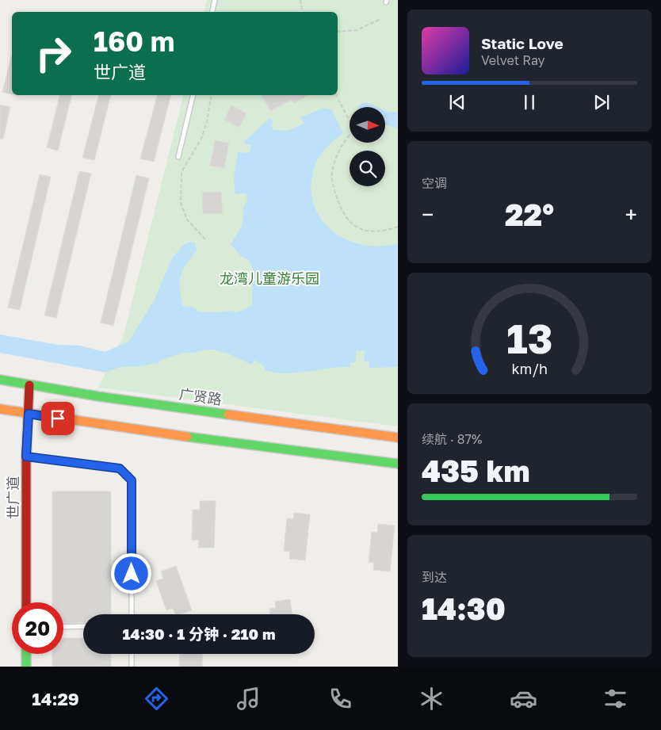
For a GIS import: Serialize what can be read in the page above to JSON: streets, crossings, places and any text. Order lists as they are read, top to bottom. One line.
{"streets":{"main road":["广贤路","世广道"]},"crossings":[["广贤路","世广道"]],"parks":["龙湾儿童游乐园"],"north":"right","page":{"turn":["160 m","世广道"],"song":["Static Love","Velvet Ray"],"tile":["空调",["续航 · 87%","435 km"],["到达","14:30"]],"heat":["−","22°","+"],"limit":"20","trip":"14:30 · 1 分钟 · 210 m","tabs":"14:29","gauge":["13","km/h"]}}
